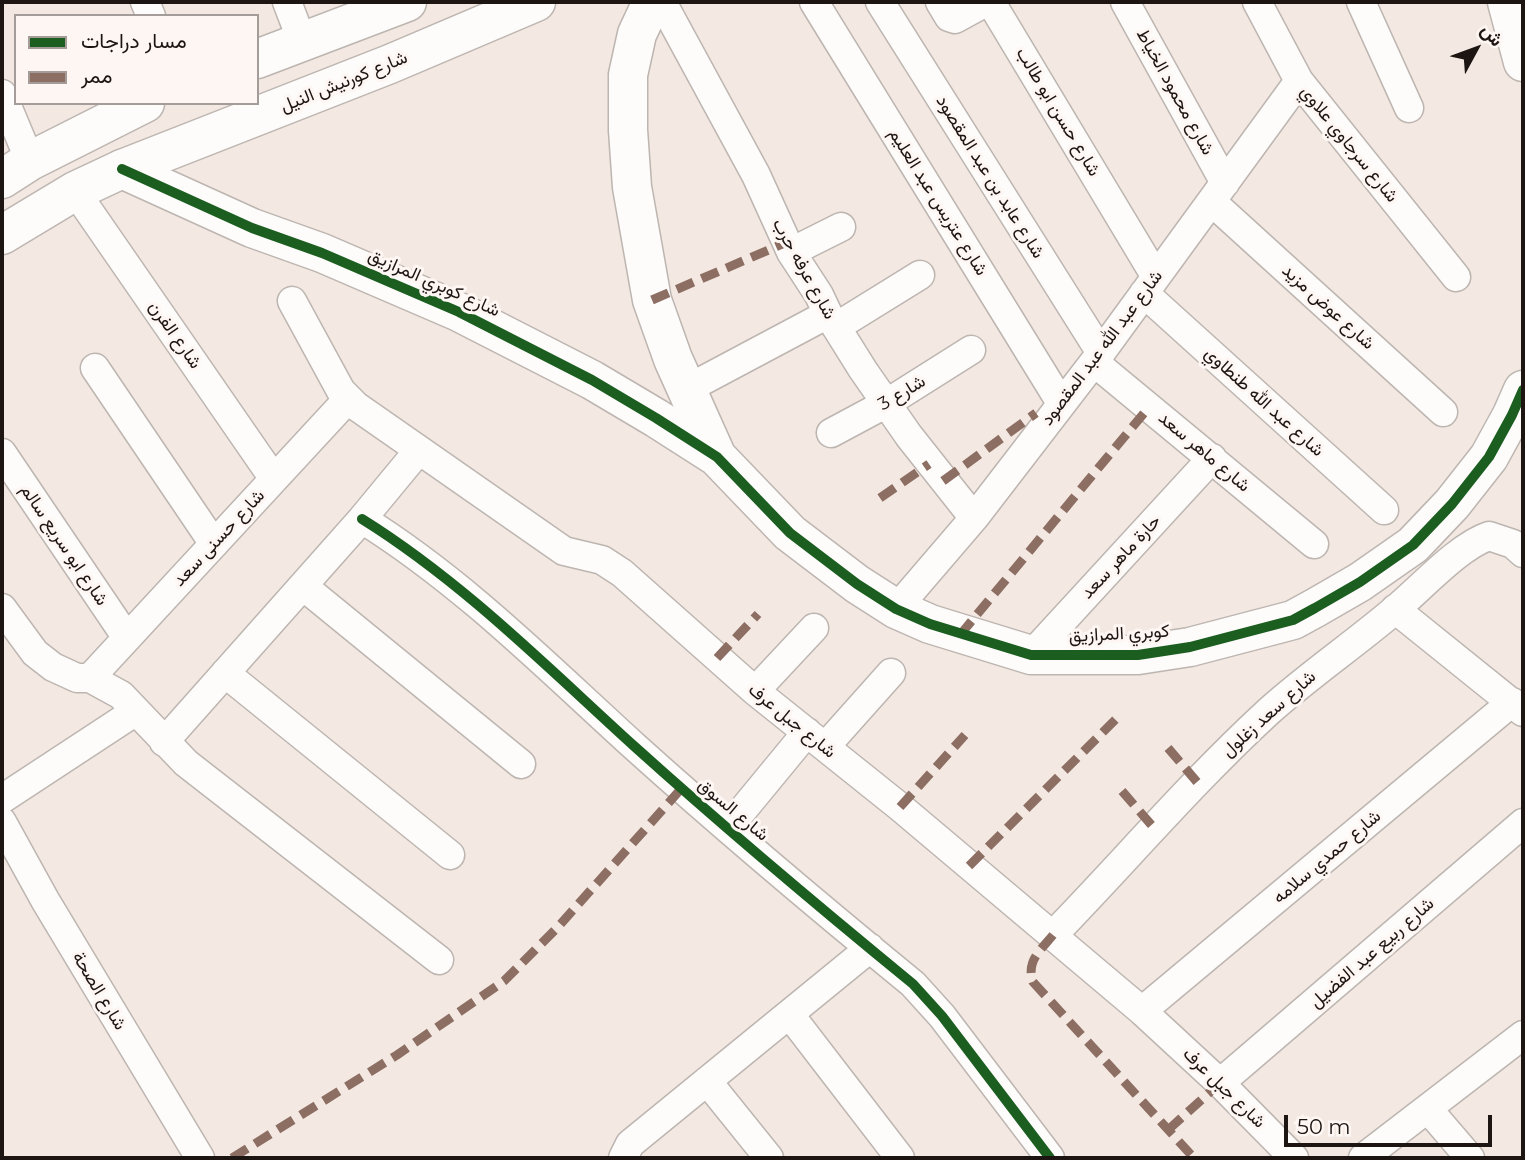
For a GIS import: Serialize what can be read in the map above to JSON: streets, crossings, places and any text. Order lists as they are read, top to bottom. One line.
{"streets":{"main road":["شارع كورنيش النيل","شارع كوبري المرازيق","كوبري المرازيق"],"street":["شارع محمود الخياط","شارع حسن ابو طالب","شارع سرجاوي علاوي","شارع عابد بن عبد المقصود","شارع عتريس عبد العليم","شارع عرفه حرب","شارع عوض مزيد","شارع الفرن","شارع عبد الله عبد المقصود","شارع 3","شارع عبد الله طنطاوي","شارع ماهر سعد","شارع حسنى سعد","شارع ابو سريع سالم","حارة ماهر سعد","شارع سعد زغلول","شارع جبل عرف","شارع السوق","شارع حمدي سلامه","شارع ربيع عبد الفضيل","شارع الصحة"]},"crossings":[["شارع كورنيش النيل","شارع كوبري المرازيق"],["شارع كورنيش النيل","شارع الفرن"],["شارع محمود الخياط","شارع عوض مزيد"],["شارع محمود الخياط","شارع عبد الله عبد المقصود"],["شارع حسن ابو طالب","شارع عبد الله عبد المقصود"],["شارع حسن ابو طالب","شارع عبد الله طنطاوي"],["شارع سرجاوي علاوي","شارع عبد الله عبد المقصود"],["شارع عابد بن عبد المقصود","شارع عبد الله عبد المقصود"],["شارع عابد بن عبد المقصود","شارع ماهر سعد"],["شارع عتريس عبد العليم","شارع عبد الله عبد المقصود"],["شارع عرفه حرب","شارع عبد الله عبد المقصود"],["شارع عرفه حرب","شارع 3"],["شارع كوبري المرازيق","كوبري المرازيق"],["شارع عوض مزيد","شارع عبد الله عبد المقصود"],["شارع الفرن","شارع حسنى سعد"],["شارع عبد الله عبد المقصود","شارع عبد الله طنطاوي"],["شارع عبد الله عبد المقصود","شارع ماهر سعد"],["شارع عبد الله عبد المقصود","كوبري المرازيق"],["شارع ماهر سعد","حارة ماهر سعد"],["شارع حسنى سعد","شارع ابو سريع سالم"],["شارع حسنى سعد","شارع جبل عرف"],["حارة ماهر سعد","كوبري المرازيق"],["شارع سعد زغلول","شارع جبل عرف"],["شارع جبل عرف","شارع حمدي سلامه"],["شارع جبل عرف","شارع ربيع عبد الفضيل"]],"legend":["مسار دراجات","ممر"],"scale_bar":"50 m","north":"top right"}
